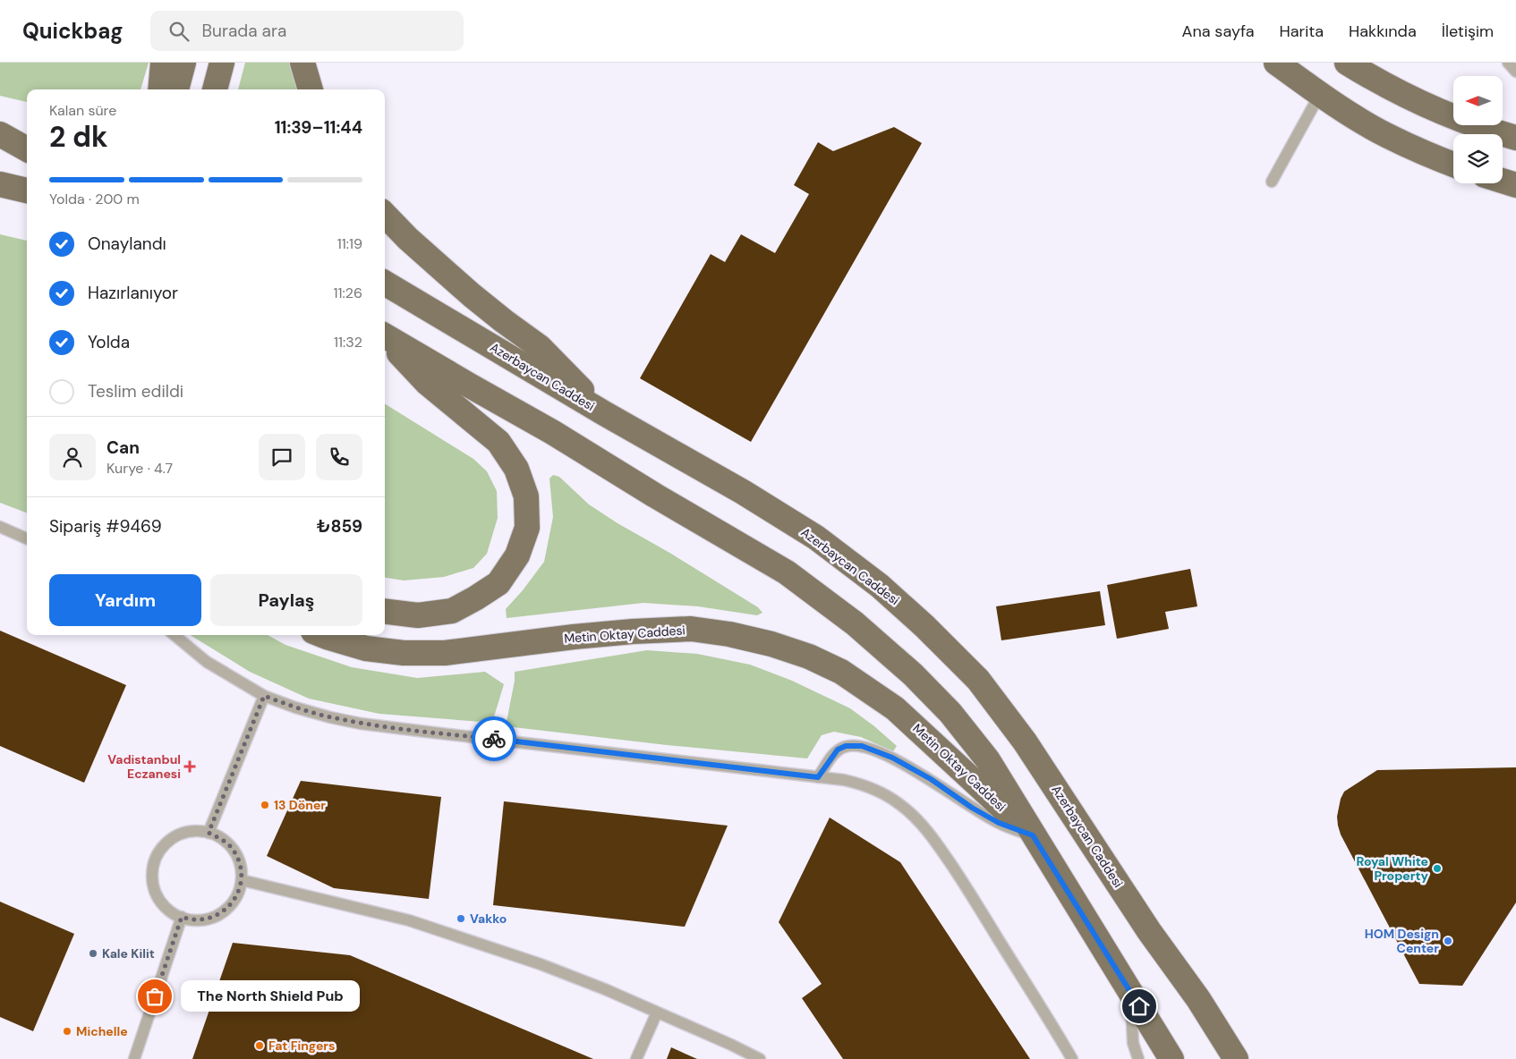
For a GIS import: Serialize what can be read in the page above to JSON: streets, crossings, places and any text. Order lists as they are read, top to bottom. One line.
{"streets":{"main road":["Azerbaycan Caddesi","Metin Oktay Caddesi"]},"places":{"health":["Vadistanbul Eczanesi"],"other":["13 Döner","Royal White Property","Vakko","HOM Design Center","Kale Kilit","The North Shield Pub","Michelle","Fat Fingers"]},"north":"left","page":{"header":"Quickbag","search":"Burada ara","nav":["Ana sayfa","Harita","Hakkında","İletişim"],"heading":["2 dk","Kalan süre","11:39–11:44"],"panel":["Can","Kurye · 4.7","Sipariş #9469","₺859"],"bar":"Yolda · 200 m","list":[["Onaylandı","11:19"],["Hazırlanıyor","11:26"],["Yolda","11:32"],"Teslim edildi"],"buttons":["Yardım","Paylaş"],"bubble":"The North Shield Pub"}}
